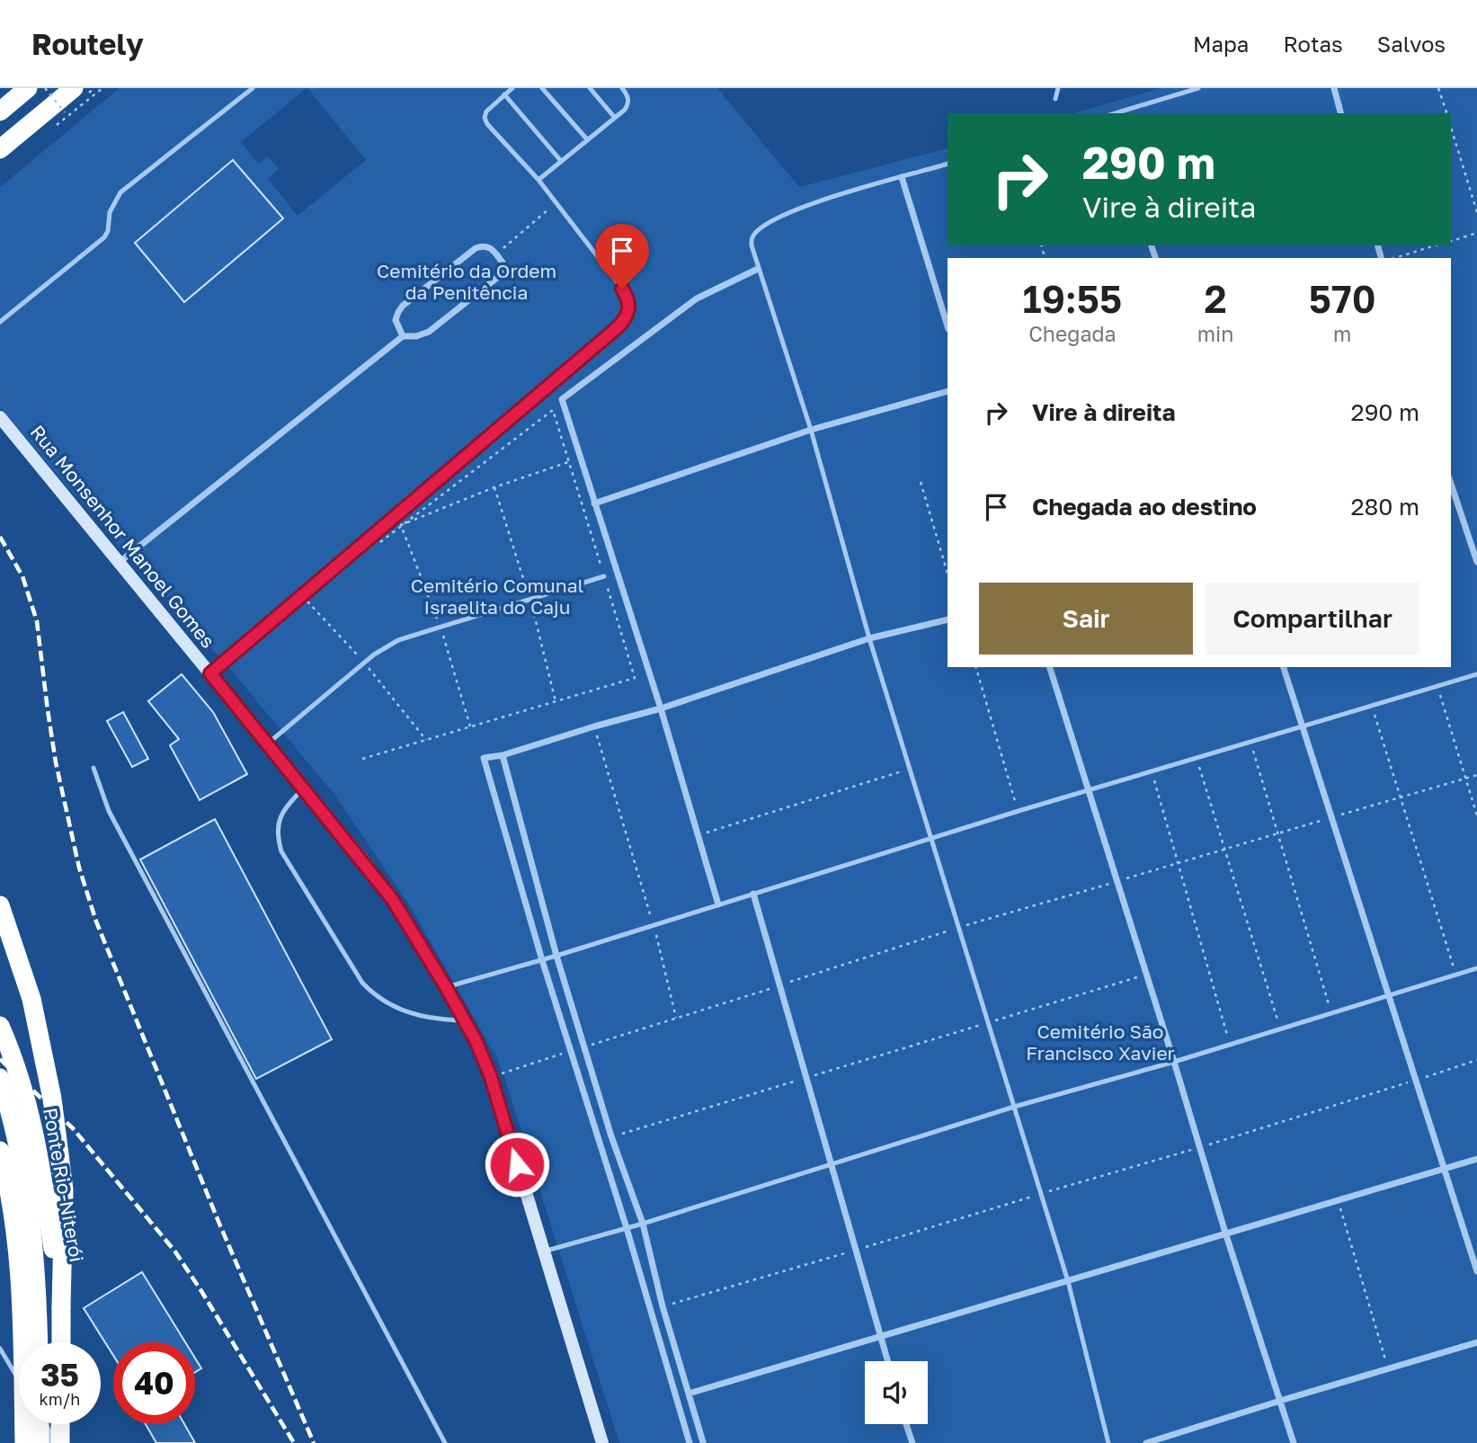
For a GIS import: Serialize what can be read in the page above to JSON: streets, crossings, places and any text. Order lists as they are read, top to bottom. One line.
{"streets":{"highway":["Ponte Rio-Niterói"],"street":["Rua Monsenhor Manoel Gomes"]},"parks":["Cemitério da Ordem da Penitência","Cemitério Comunal Israelita do Caju","Cemitério São Francisco Xavier"],"page":{"header":"Routely","nav":["Mapa","Rotas","Salvos"],"turn":["290 m","Vire à direita"],"eta":["19:55","Chegada","2","min","570","m"],"list":[{"name":"Vire à direita","value":"290 m"},{"name":"Chegada ao destino","value":"280 m"}],"buttons":["Sair","Compartilhar"],"speed":"35 km/h","limit":"40"}}
